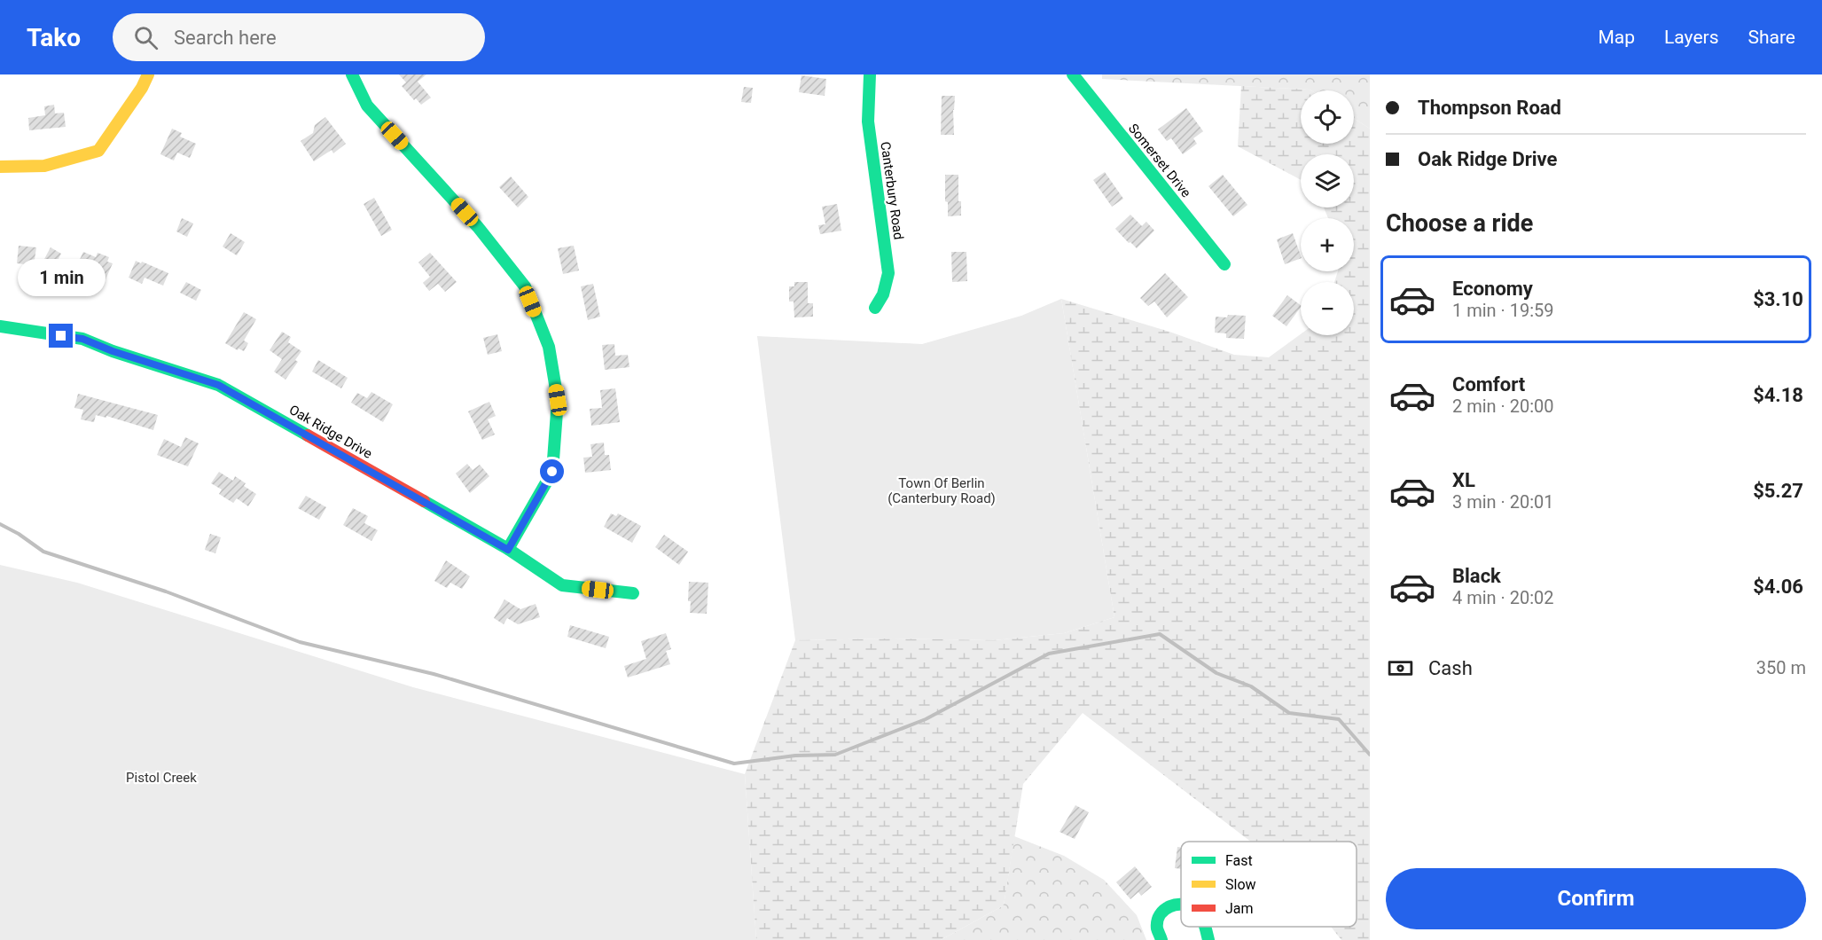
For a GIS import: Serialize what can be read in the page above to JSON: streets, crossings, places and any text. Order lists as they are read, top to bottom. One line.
{"streets":{"street":["Somerset Drive","Canterbury Road","Oak Ridge Drive"]},"parks":["Town Of Berlin (Canterbury Road)","Pistol Creek"],"legend":["Fast","Slow","Jam"],"page":{"header":"Tako","search":"Search here","nav":["Map","Layers","Share"],"banner":["Thompson Road","Oak Ridge Drive"],"map_buttons":["+","−"],"heading":"Choose a ride","list":[{"name":"Economy","note":"1 min · 19:59","value":"$3.10"},{"name":"Comfort","note":"2 min · 20:00","value":"$4.18"},{"name":"XL","note":"3 min · 20:01","value":"$5.27"},{"name":"Black","note":"4 min · 20:02","value":"$4.06"}],"bubble":"1 min","pay":["Cash","350 m"],"buttons":"Confirm"}}
